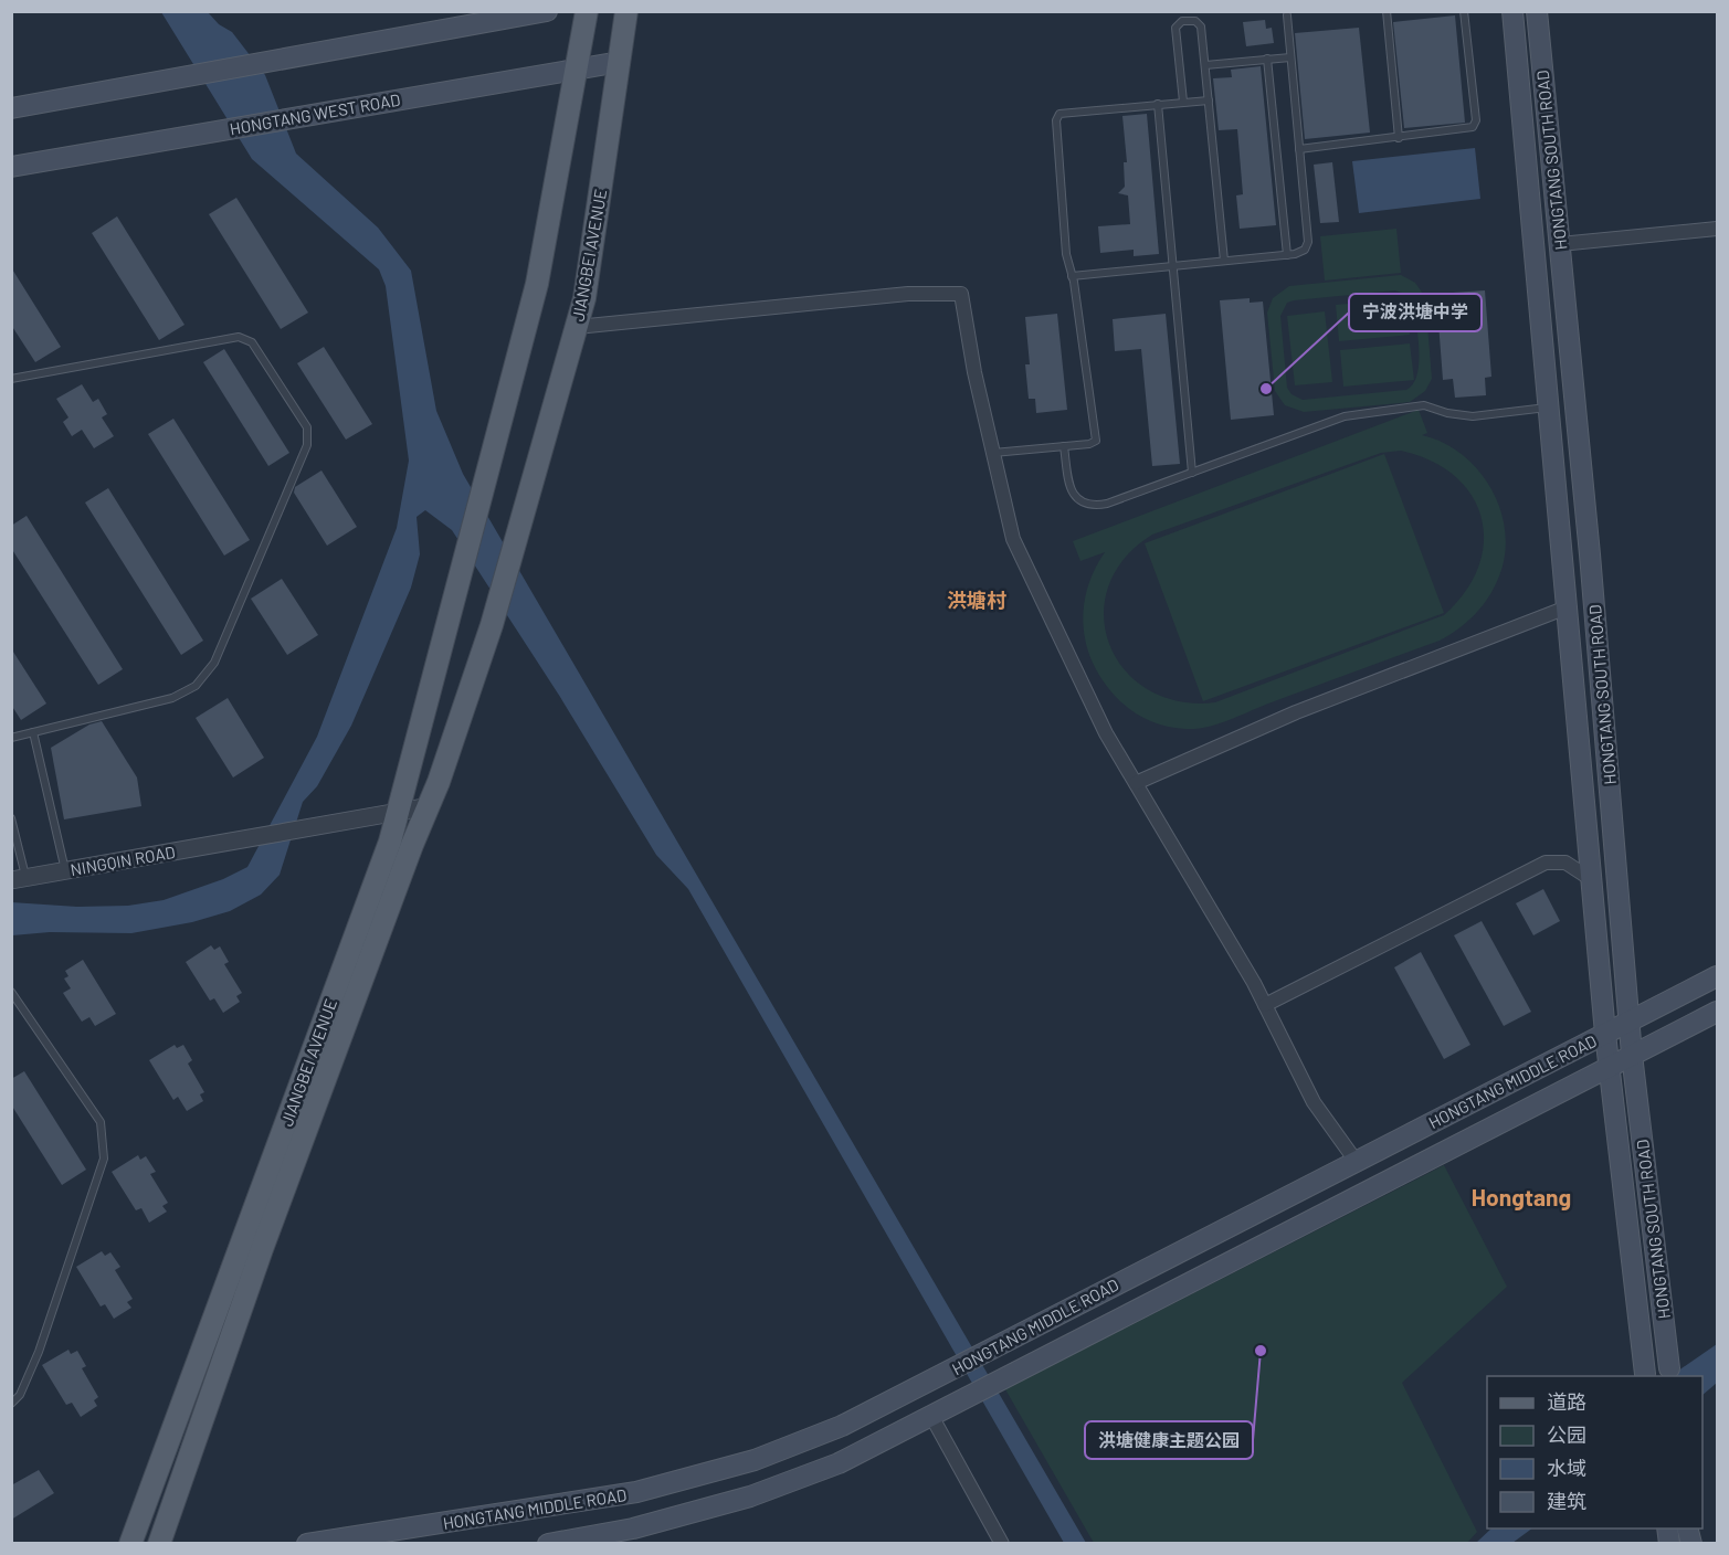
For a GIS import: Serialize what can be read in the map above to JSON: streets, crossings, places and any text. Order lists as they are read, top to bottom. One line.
{"streets":{"main road":["HONGTANG WEST ROAD","HONGTANG SOUTH ROAD","JIANGBEI AVENUE","HONGTANG MIDDLE ROAD"],"street":["NINGQIN ROAD"]},"crossings":[["HONGTANG WEST ROAD","JIANGBEI AVENUE"],["HONGTANG SOUTH ROAD","HONGTANG MIDDLE ROAD"],["JIANGBEI AVENUE","NINGQIN ROAD"]],"districts":["洪塘村","Hongtang"],"places":["宁波洪塘中学","洪塘健康主题公园"],"legend":["道路","公园","水域","建筑"]}
